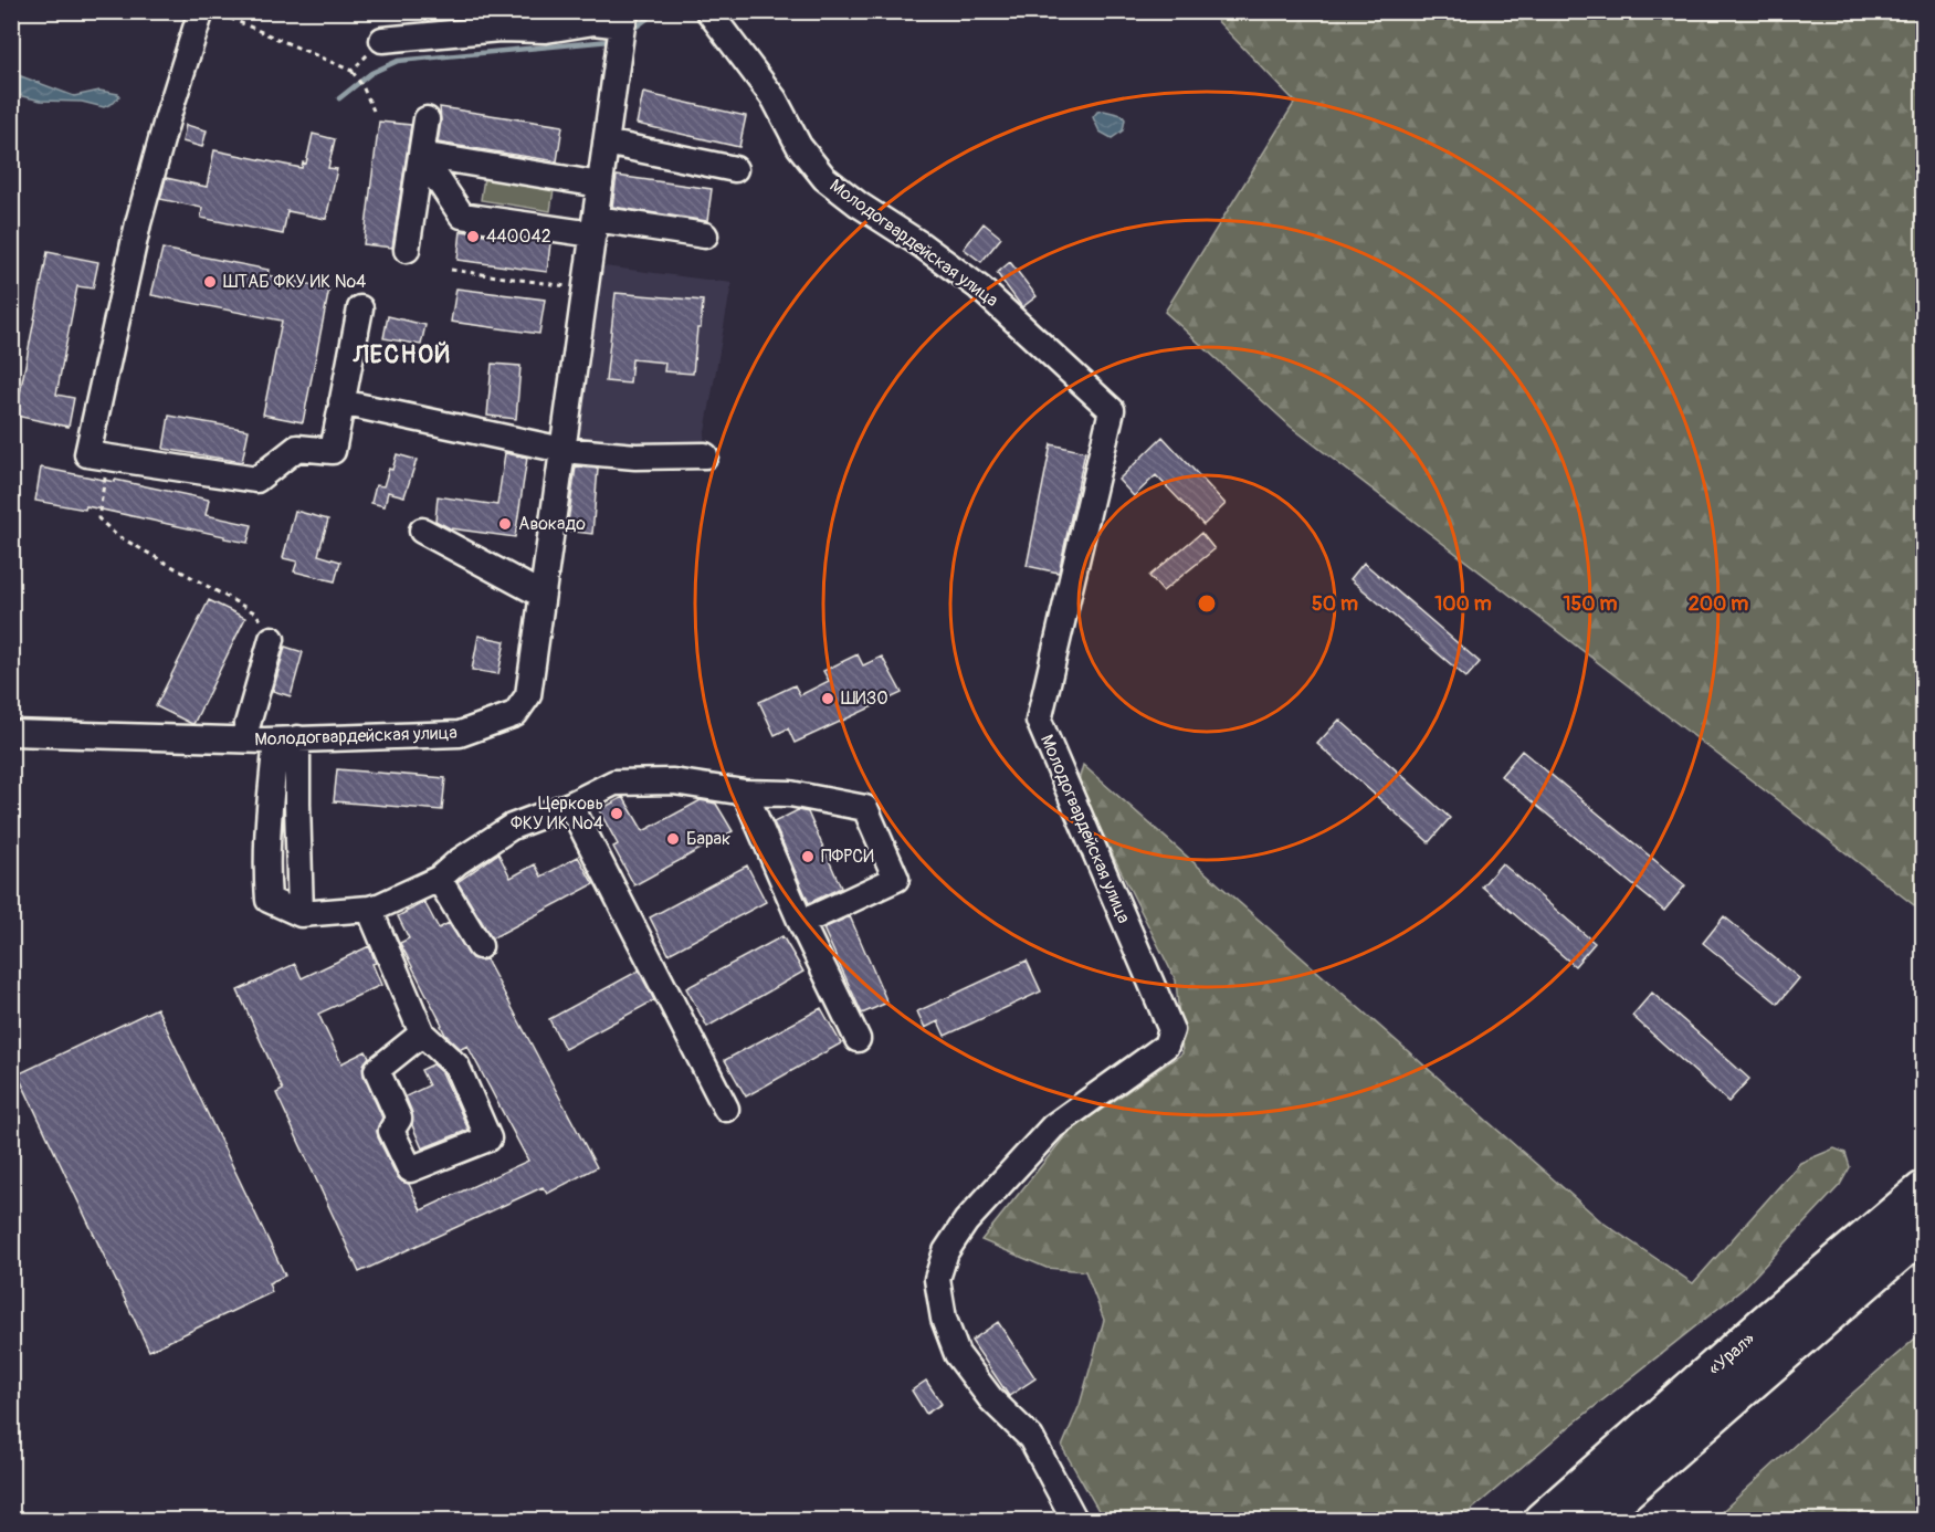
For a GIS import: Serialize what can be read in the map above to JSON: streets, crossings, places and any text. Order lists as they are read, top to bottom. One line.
{"streets":{"highway":["«Урал»"],"street":["Молодогвардейская улица"]},"districts":["ЛЕСНОЙ"],"places":["440042","ШТАБ ФКУ ИК №4","Авокадо","ШИЗО","Церковь ФКУ ИК №4","Барак","ПФРСИ"],"rings":["50 m","100 m","150 m","200 m"]}
